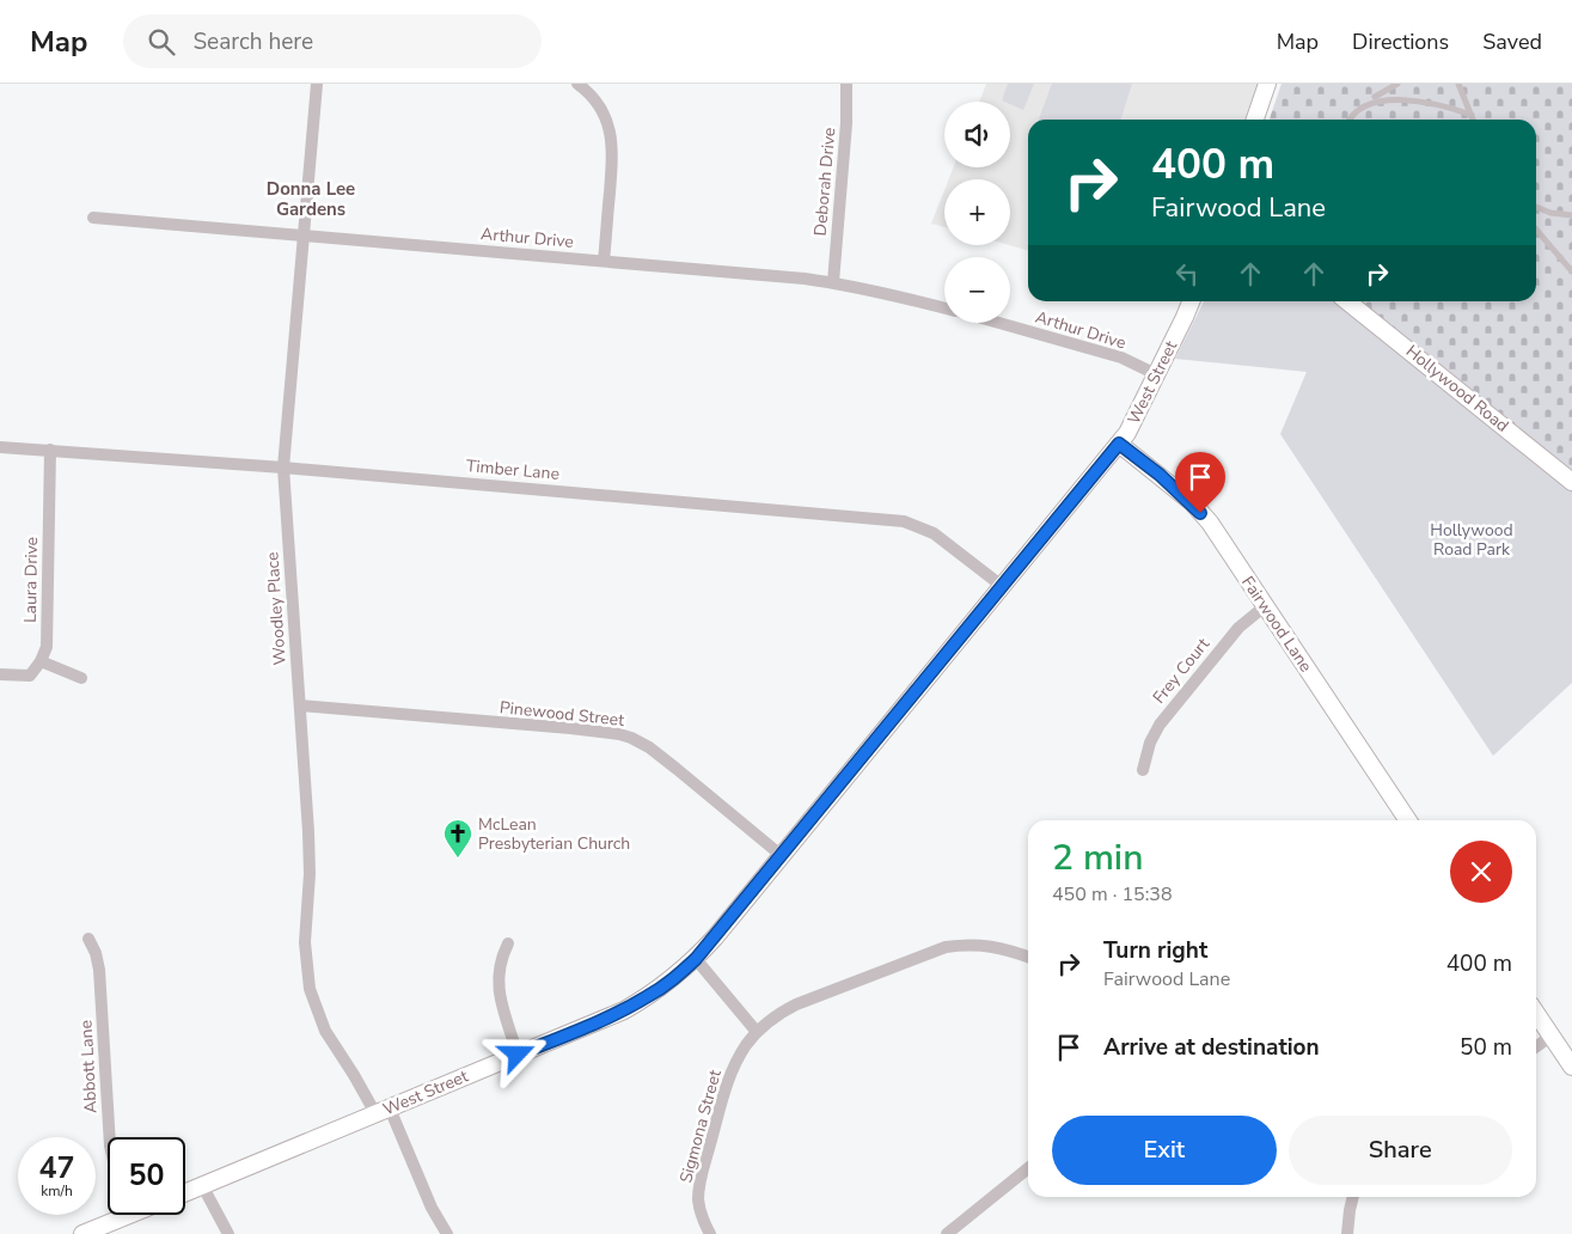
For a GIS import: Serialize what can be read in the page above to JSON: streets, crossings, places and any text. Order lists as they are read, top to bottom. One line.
{"streets":{"main road":["West Street","Hollywood Road","Fairwood Lane"],"street":["Deborah Drive","Arthur Drive","Timber Lane","Laura Drive","Woodley Place","Frey Court","Pinewood Street","Abbott Lane","Sigmona Street"]},"crossings":[["Deborah Drive","Arthur Drive"],["Arthur Drive","West Street"],["Arthur Drive","Woodley Place"],["West Street","Timber Lane"],["West Street","Woodley Place"],["West Street","Fairwood Lane"],["West Street","Pinewood Street"],["Timber Lane","Laura Drive"],["Timber Lane","Woodley Place"],["Woodley Place","Pinewood Street"],["Fairwood Lane","Frey Court"]],"districts":["Donna Lee Gardens"],"parks":["Hollywood Road Park"],"places":{"church":["McLean Presbyterian Church"]},"page":{"header":"Map","search":"Search here","nav":["Map","Directions","Saved"],"map_buttons":["+","−"],"turn":["400 m","Fairwood Lane"],"heading":["2 min","450 m · 15:38"],"list":[{"name":"Turn right","note":"Fairwood Lane","value":"400 m"},{"name":"Arrive at destination","value":"50 m"}],"buttons":["Exit","Share"],"speed":"47 km/h","limit":"50"}}
